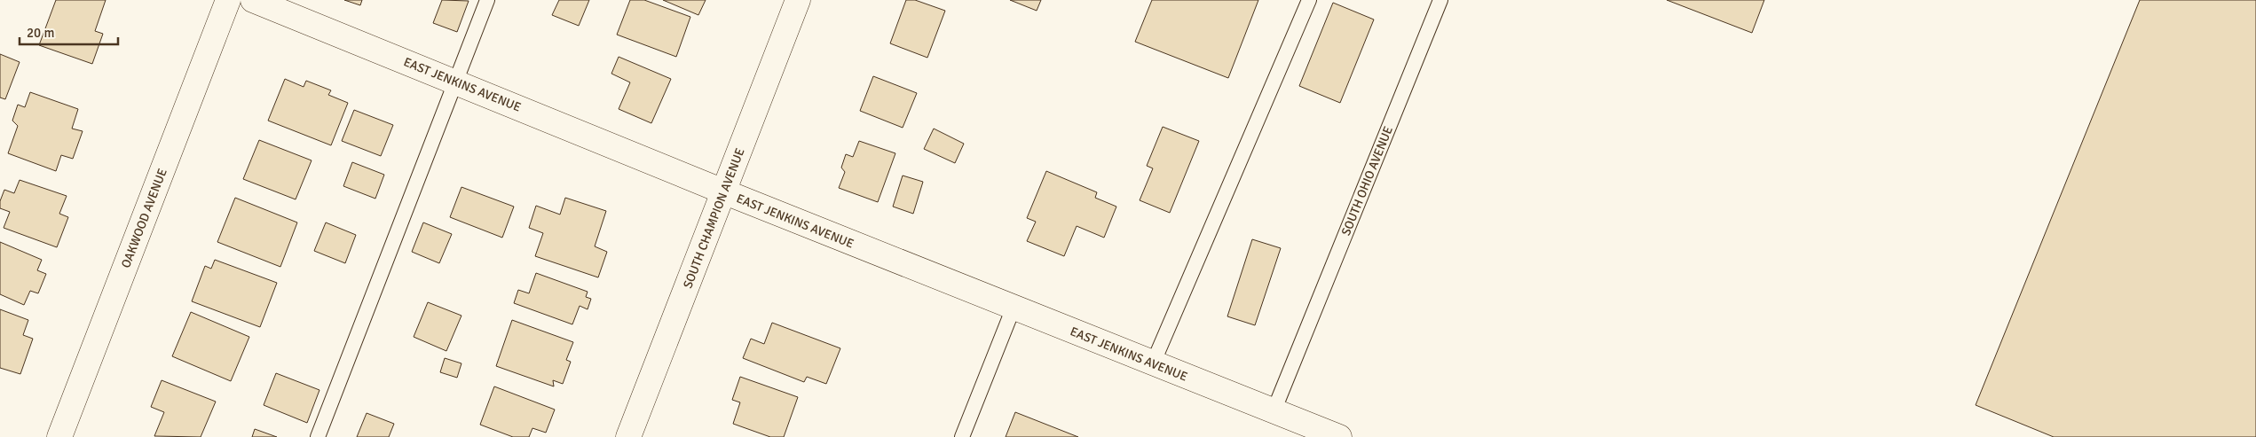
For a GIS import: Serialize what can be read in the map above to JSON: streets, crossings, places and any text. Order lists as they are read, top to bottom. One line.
{"streets":{"street":["EAST JENKINS AVENUE","OAKWOOD AVENUE","SOUTH CHAMPION AVENUE"],"lane":["SOUTH OHIO AVENUE"]},"crossings":[["EAST JENKINS AVENUE","SOUTH OHIO AVENUE"],["EAST JENKINS AVENUE","SOUTH CHAMPION AVENUE"]],"scale_bar":"20 m"}
